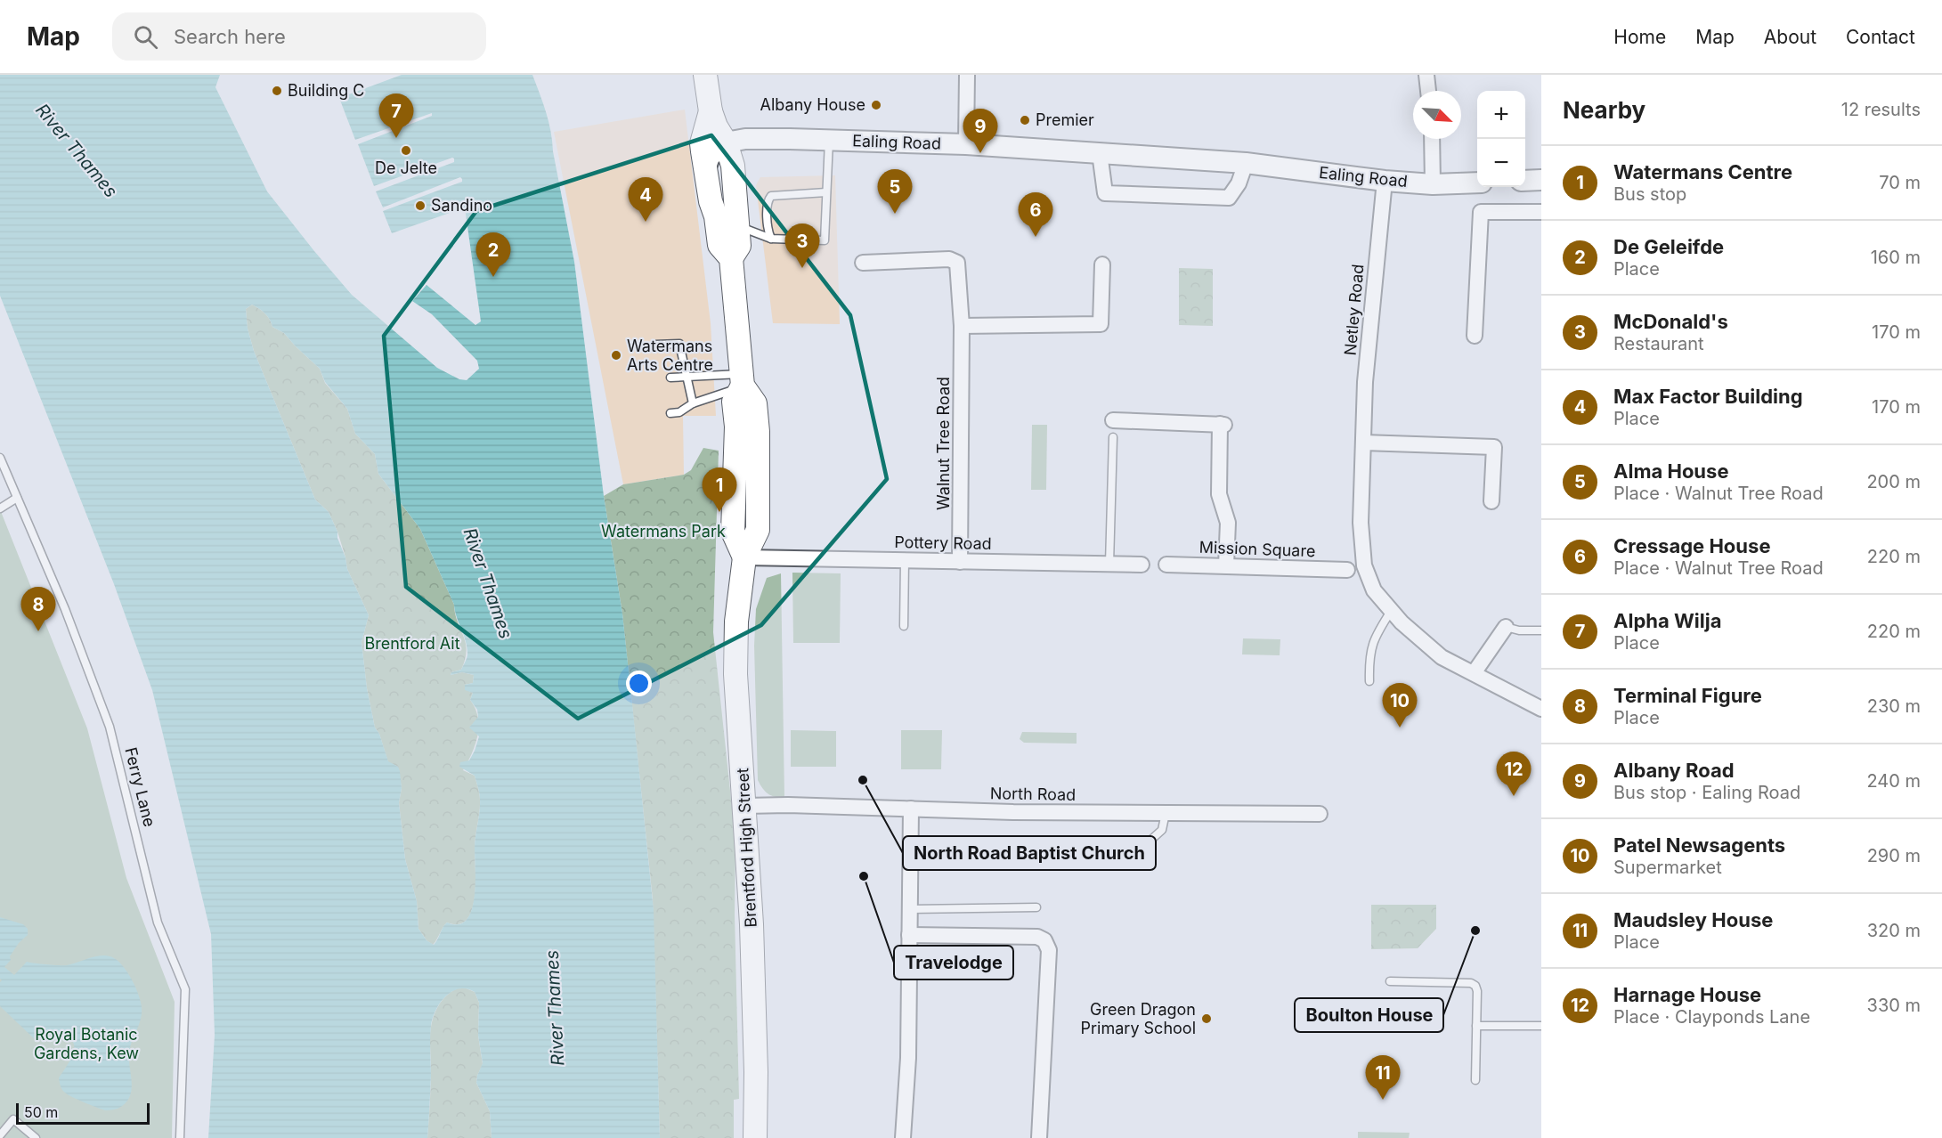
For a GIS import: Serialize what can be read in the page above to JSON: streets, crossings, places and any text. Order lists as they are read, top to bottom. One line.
{"streets":{"main road":["Ealing Road","Brentford High Street"],"street":["Netley Road","Walnut Tree Road","Pottery Road","Mission Square","North Road"],"lane":["Ferry Lane"]},"crossings":[["Ealing Road","Netley Road"],["Ealing Road","Brentford High Street"],["Walnut Tree Road","Pottery Road"],["Pottery Road","Brentford High Street"],["North Road","Brentford High Street"]],"water":["River Thames"],"parks":["Watermans Park","Brentford Ait","Royal Botanic Gardens, Kew"],"places":["Building C","Albany House","Premier","De Jelte","Sandino","Watermans Arts Centre","North Road Baptist Church","Travelodge","Boulton House","Green Dragon Primary School"],"scale_bar":"50 m","north":"bottom right","page":{"header":"Map","search":"Search here","nav":["Home","Map","About","Contact"],"heading":["Nearby","12 results"],"map_buttons":["+","−"],"pins":["7","9","5","4","6","3","2","1","8","10","12","11"],"list":[{"mark":"1","name":"Watermans Centre","note":"Bus stop","value":"70 m"},{"mark":"2","name":"De Geleifde","note":"Place","value":"160 m"},{"mark":"3","name":"McDonald's","note":"Restaurant","value":"170 m"},{"mark":"4","name":"Max Factor Building","note":"Place","value":"170 m"},{"mark":"5","name":"Alma House","note":"Place · Walnut Tree Road","value":"200 m"},{"mark":"6","name":"Cressage House","note":"Place · Walnut Tree Road","value":"220 m"},{"mark":"7","name":"Alpha Wilja","note":"Place","value":"220 m"},{"mark":"8","name":"Terminal Figure","note":"Place","value":"230 m"},{"mark":"9","name":"Albany Road","note":"Bus stop · Ealing Road","value":"240 m"},{"mark":"10","name":"Patel Newsagents","note":"Supermarket","value":"290 m"},{"mark":"11","name":"Maudsley House","note":"Place","value":"320 m"},{"mark":"12","name":"Harnage House","note":"Place · Clayponds Lane","value":"330 m"}],"scale":"50 m"}}
